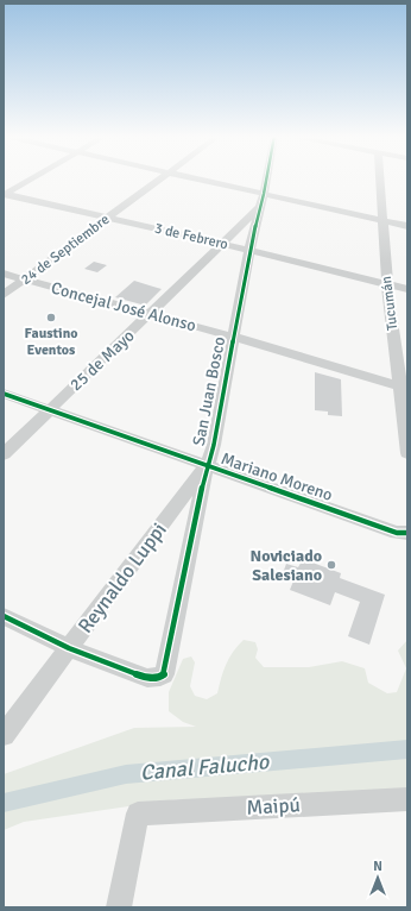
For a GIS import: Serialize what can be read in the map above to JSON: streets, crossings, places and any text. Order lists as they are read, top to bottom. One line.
{"streets":{"street":["3 de Febrero","24 de Septiembre","Tucumán","Concejal José Alonso","25 de Mayo","San Juan Bosco","Mariano Moreno","Reynaldo Luppi","Maipú"]},"crossings":[["3 de Febrero","24 de Septiembre"],["3 de Febrero","Tucumán"],["3 de Febrero","25 de Mayo"],["3 de Febrero","San Juan Bosco"],["24 de Septiembre","Concejal José Alonso"],["Tucumán","Concejal José Alonso"],["Concejal José Alonso","25 de Mayo"],["Concejal José Alonso","San Juan Bosco"],["25 de Mayo","San Juan Bosco"],["25 de Mayo","Mariano Moreno"],["San Juan Bosco","Mariano Moreno"],["San Juan Bosco","Reynaldo Luppi"],["Mariano Moreno","Reynaldo Luppi"]],"water":["Canal Falucho"],"places":["Faustino Eventos","Noviciado Salesiano"],"north":"top"}
